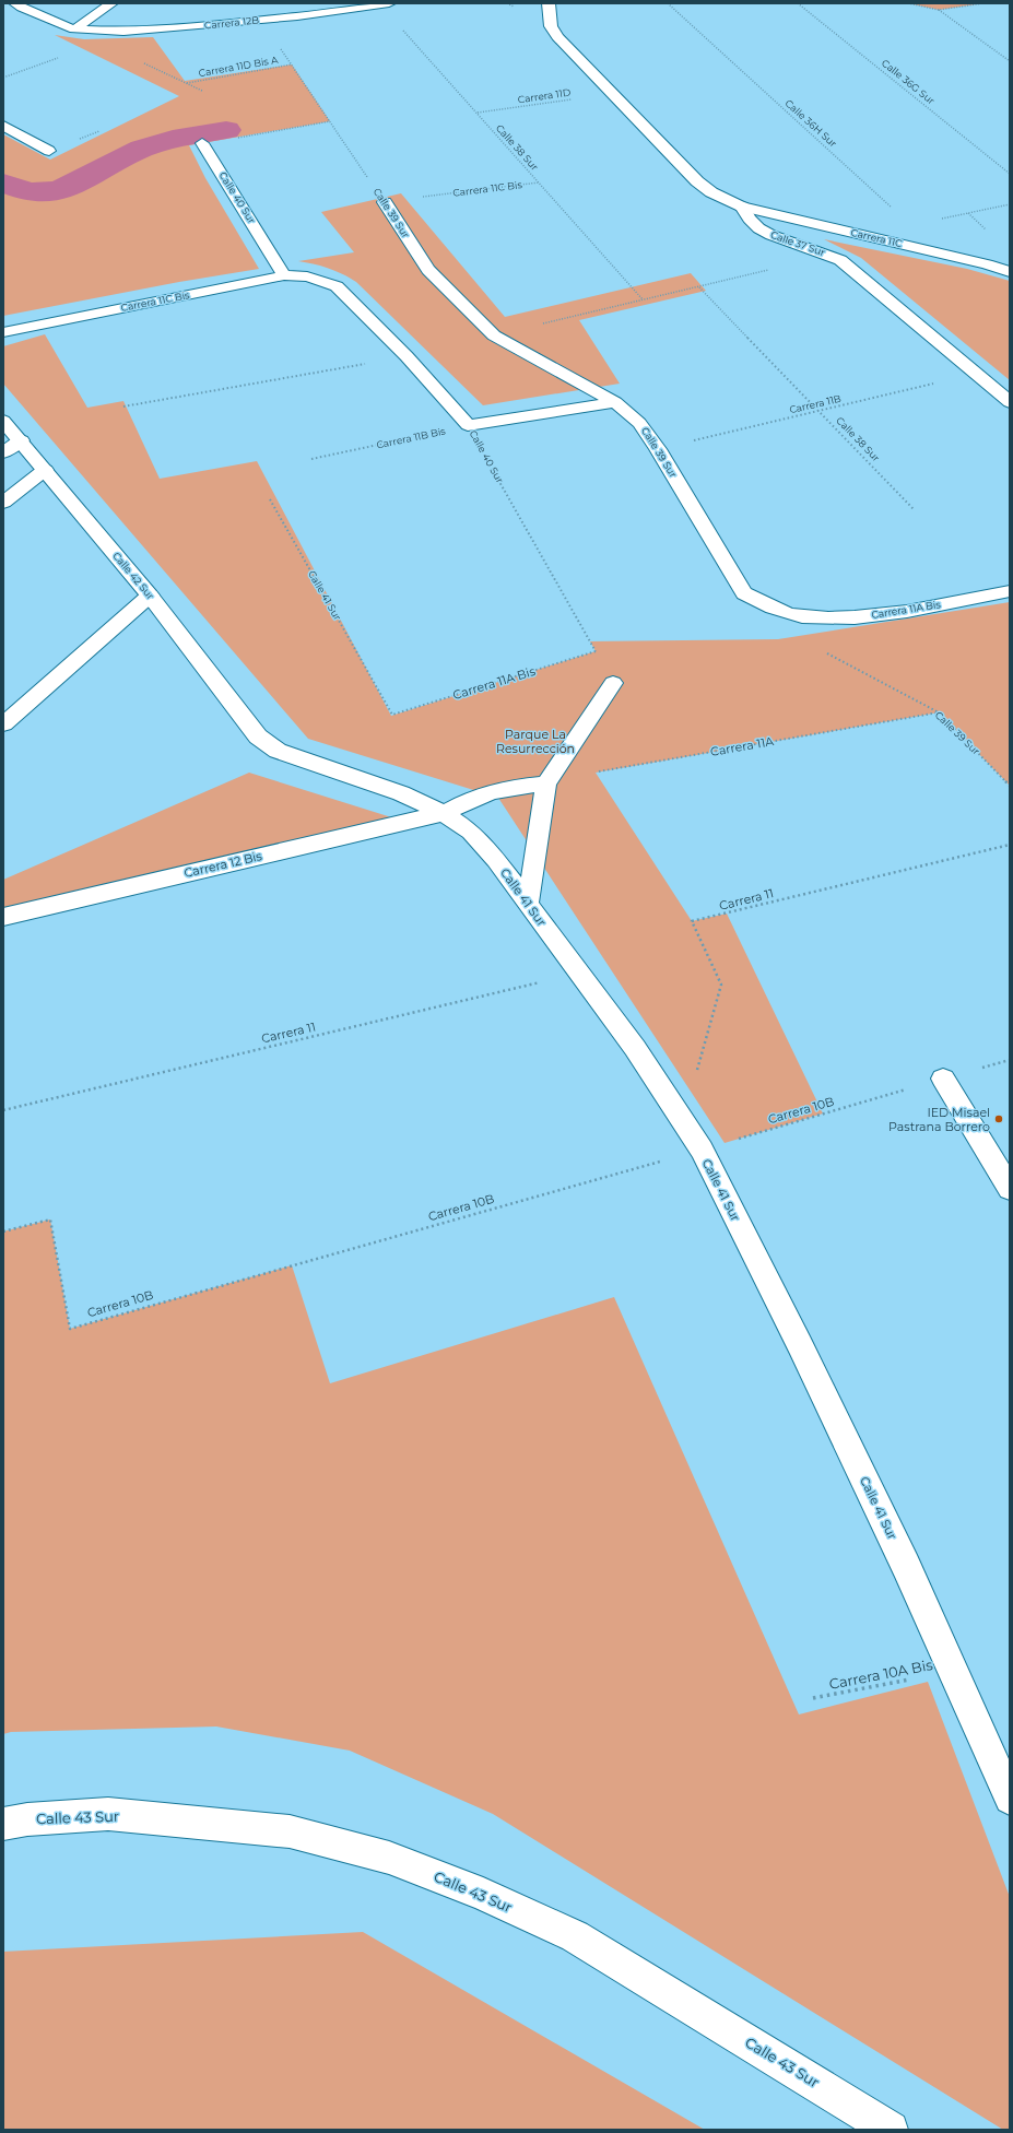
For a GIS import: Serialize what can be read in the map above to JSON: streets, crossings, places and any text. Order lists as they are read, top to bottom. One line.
{"streets":{"street":["Carrera 12B","Carrera 11C Bis","Calle 40 Sur","Calle 39 Sur","Carrera 11C","Calle 37 Sur","Calle 42 Sur","Calle 41 Sur","Carrera 11A Bis","Carrera 12 Bis","Calle 43 Sur"],"path":["Carrera 11D Bis A","Calle 36G Sur","Carrera 11D","Calle 36H Sur","Calle 38 Sur","Carrera 11B","Carrera 11B Bis","Carrera 11A","Carrera 11","Carrera 10B","Carrera 10A Bis"]},"crossings":[["Carrera 12B","Calle 38 Sur"],["Carrera 12B","Calle 39 Sur"],["Carrera 11D Bis A","Calle 39 Sur"],["Carrera 11D","Calle 38 Sur"],["Calle 38 Sur","Carrera 11C Bis"],["Calle 38 Sur","Carrera 11B"],["Carrera 11C Bis","Calle 40 Sur"],["Carrera 11C Bis","Calle 39 Sur"],["Calle 40 Sur","Carrera 11B Bis"],["Calle 40 Sur","Carrera 11A Bis"],["Calle 39 Sur","Carrera 11B"],["Calle 39 Sur","Carrera 11A Bis"],["Calle 39 Sur","Carrera 11A"],["Carrera 11C","Calle 37 Sur"],["Calle 37 Sur","Carrera 11B"],["Calle 42 Sur","Calle 41 Sur"],["Calle 41 Sur","Carrera 11A Bis"],["Calle 41 Sur","Carrera 12 Bis"],["Calle 41 Sur","Carrera 11"],["Calle 41 Sur","Carrera 10B"],["Calle 41 Sur","Carrera 10A Bis"],["Carrera 11A","Carrera 12 Bis"]],"parks":["Parque La Resurrección"],"places":["IED Misael Pastrana Borrero"]}
